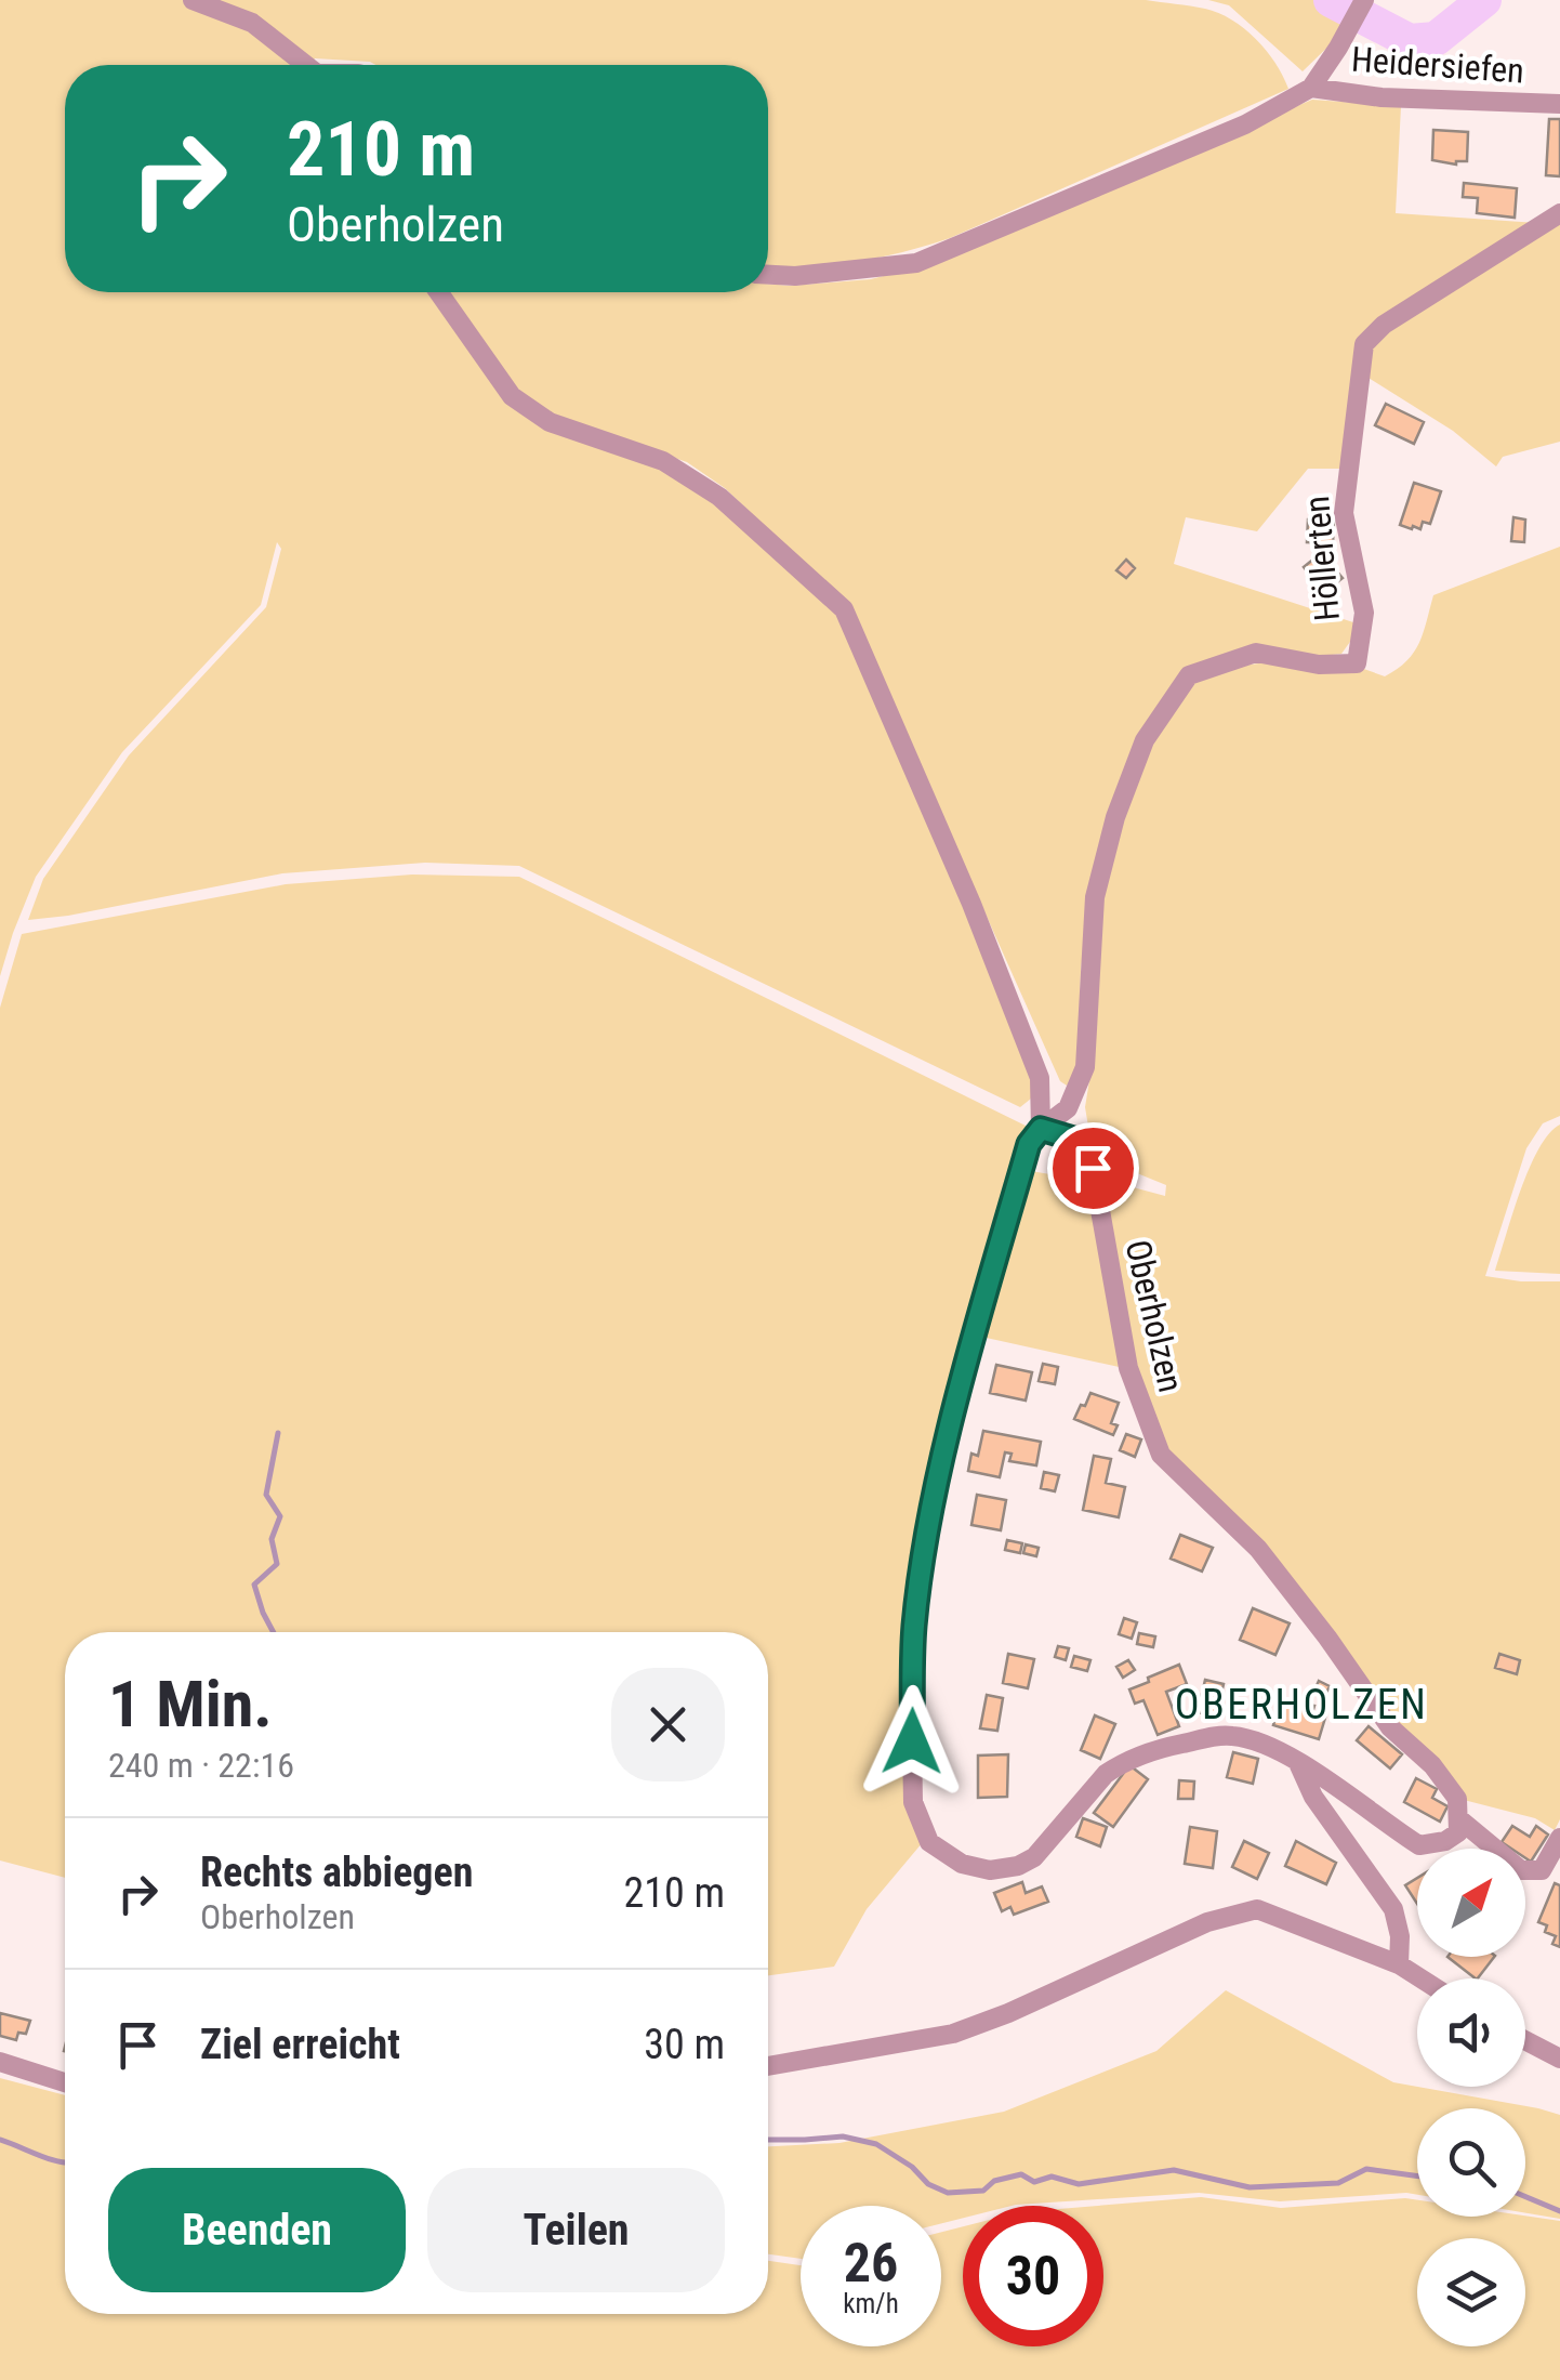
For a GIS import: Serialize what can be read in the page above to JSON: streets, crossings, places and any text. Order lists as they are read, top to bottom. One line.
{"streets":{"street":["Heidersiefen","Höllerten","Oberholzen"]},"crossings":[["Höllerten","Oberholzen"]],"districts":["OBERHOLZEN"],"north":"top right","page":{"turn":["210 m","Oberholzen"],"heading":["1 Min.","240 m · 22:16"],"list":[{"name":"Rechts abbiegen","note":"Oberholzen","value":"210 m"},{"name":"Ziel erreicht","value":"30 m"}],"buttons":["Beenden","Teilen"],"speed":"26 km/h","limit":"30"}}
